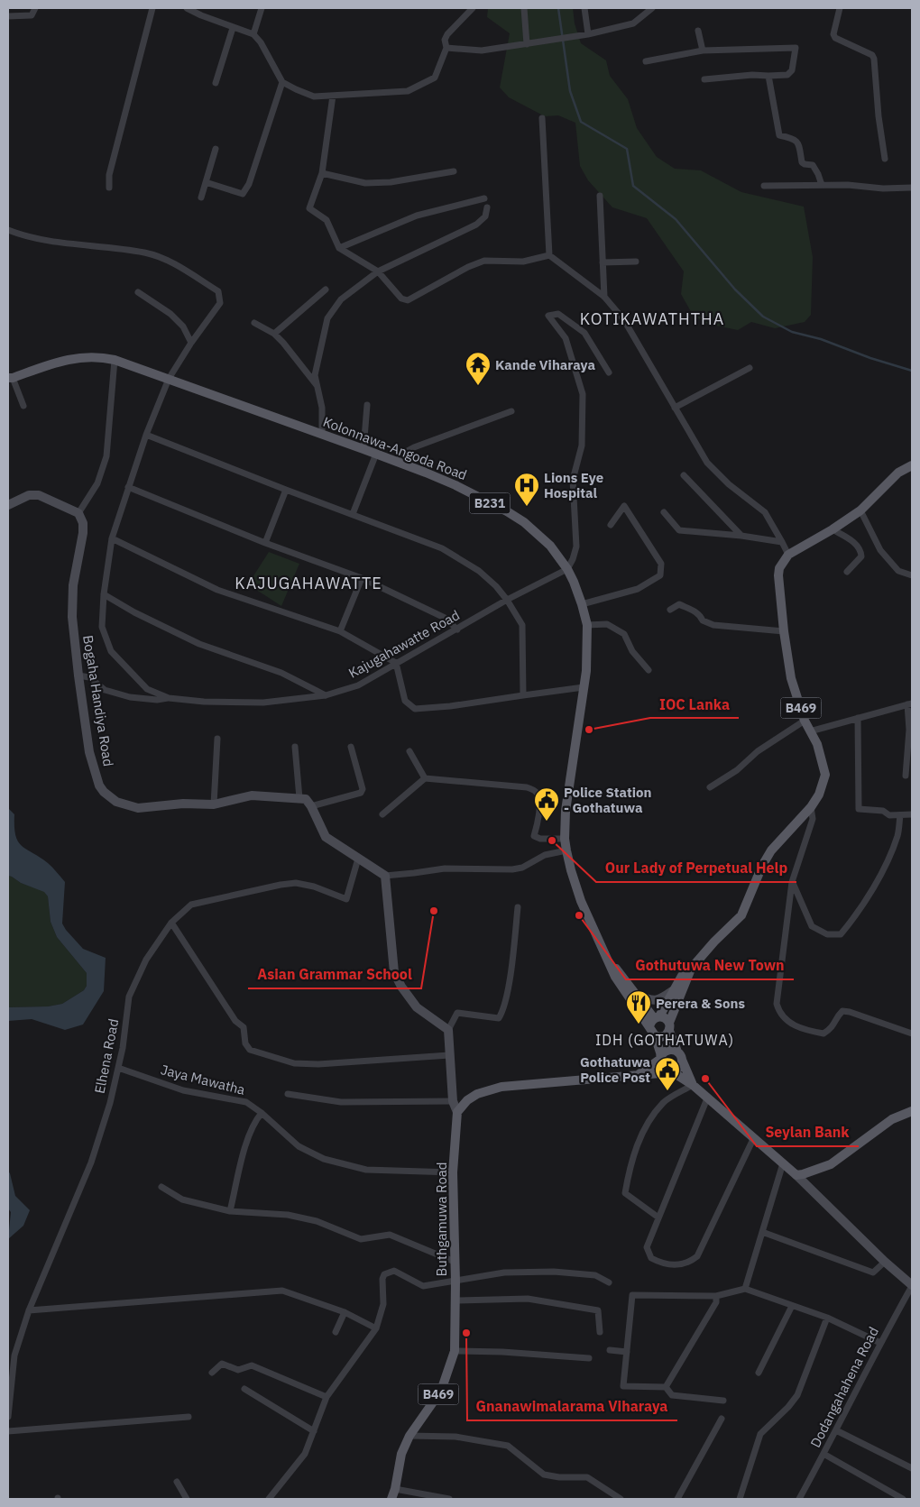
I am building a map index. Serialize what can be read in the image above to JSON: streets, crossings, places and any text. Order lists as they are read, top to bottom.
{
  "streets": {
    "main road": [
      "Kolonnawa-Angoda Road",
      "B231",
      "B469",
      "Buthgamuwa Road"
    ],
    "street": [
      "Kajugahawatte Road",
      "Bogaha Handiya Road",
      "Elhena Road",
      "Jaya Mawatha",
      "Dodangahahena Road"
    ]
  },
  "crossings": [
    ["Kolonnawa-Angoda Road", "Kajugahawatte Road"],
    ["Kolonnawa-Angoda Road", "B469"],
    ["Elhena Road", "Jaya Mawatha"],
    ["Jaya Mawatha", "Buthgamuwa Road"]
  ],
  "districts": ["KOTIKAWATHTHA", "KAJUGAHAWATTE", "IDH (GOTHATUWA)"],
  "places": {
    "temple": ["Kande Viharaya"],
    "hospital": ["Lions Eye Hospital"],
    "other": [
      "IOC Lanka",
      "Our Lady of Perpetual Help",
      "Asian Grammar School",
      "Gothutuwa New Town",
      "Seylan Bank",
      "Gnanawimalarama Viharaya"
    ],
    "public building": ["Police Station - Gothatuwa", "Gothatuwa Police Post"],
    "restaurant": ["Perera & Sons"]
  }
}
